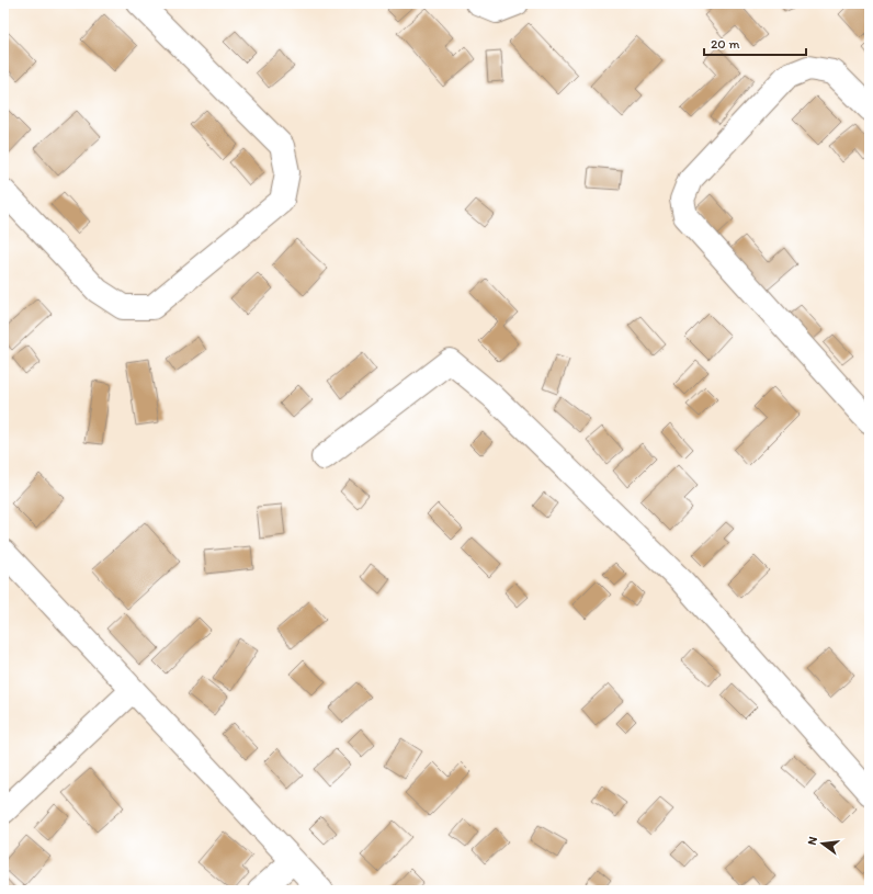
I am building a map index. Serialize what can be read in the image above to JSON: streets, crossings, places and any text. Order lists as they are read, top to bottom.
{
  "scale_bar": "20 m",
  "north": "left"
}
